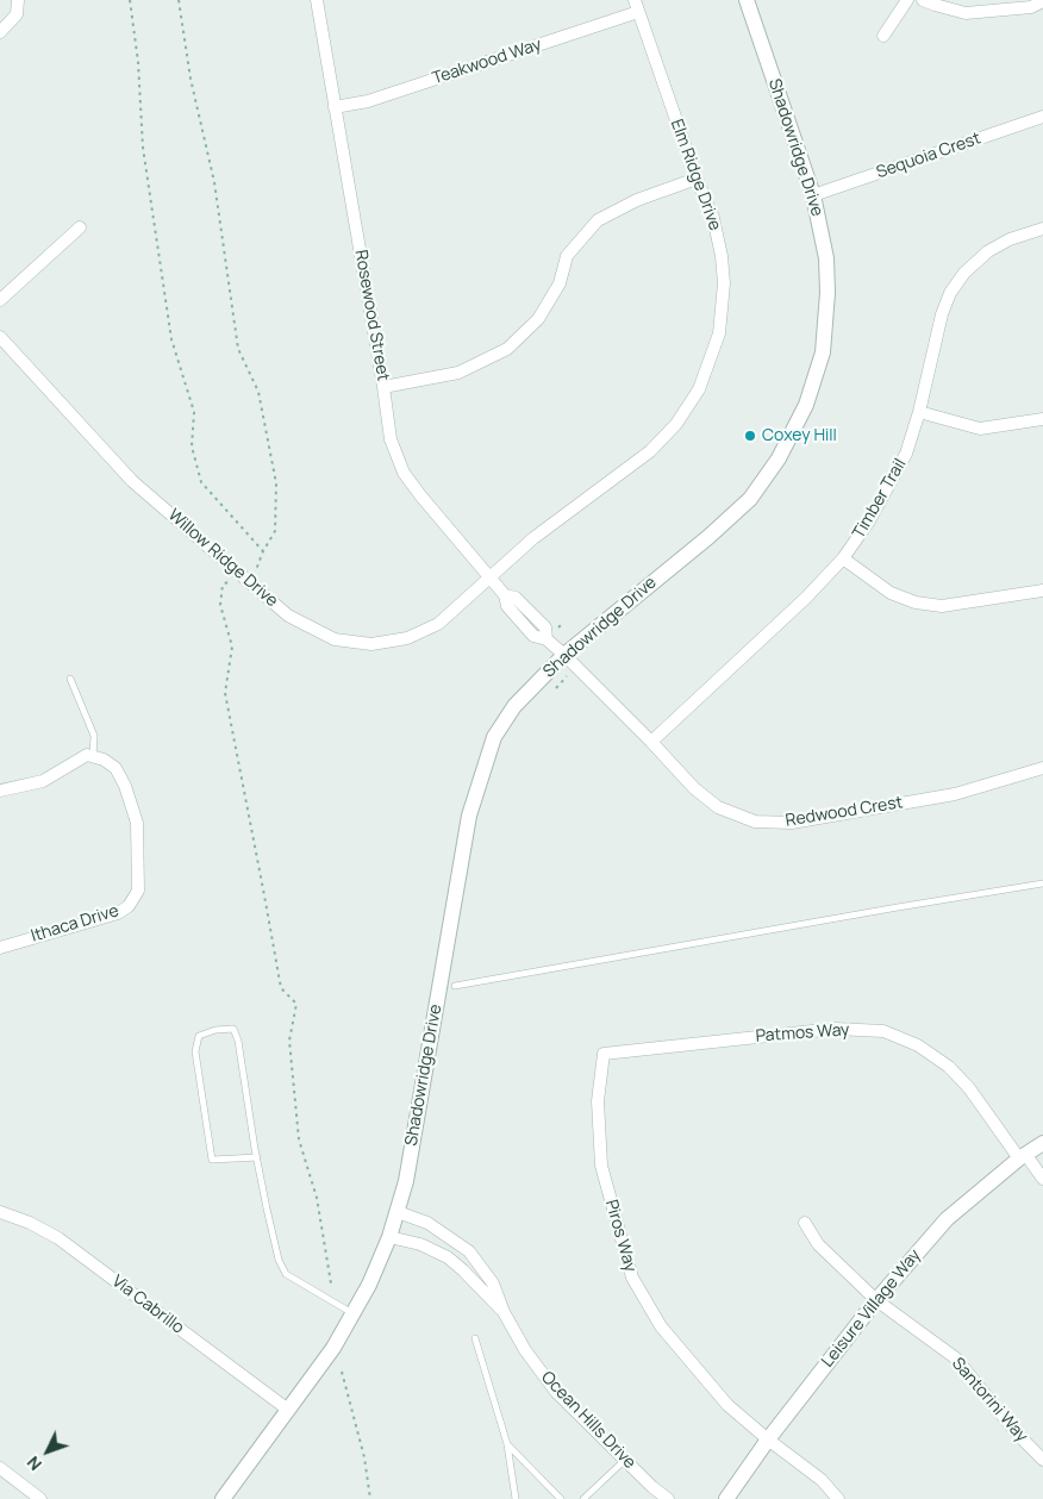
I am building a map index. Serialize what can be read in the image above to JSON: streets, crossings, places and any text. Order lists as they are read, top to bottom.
{
  "streets": {
    "street": [
      "Teakwood Way",
      "Shadowridge Drive",
      "Sequoia Crest",
      "Elm Ridge Drive",
      "Rosewood Street",
      "Timber Trail",
      "Willow Ridge Drive",
      "Redwood Crest",
      "Ithaca Drive",
      "Patmos Way",
      "Piros Way",
      "Via Cabrillo",
      "Leisure Village Way",
      "Santorini Way",
      "Ocean Hills Drive"
    ]
  },
  "crossings": [
    ["Teakwood Way", "Elm Ridge Drive"],
    ["Teakwood Way", "Rosewood Street"],
    ["Shadowridge Drive", "Sequoia Crest"],
    ["Shadowridge Drive", "Rosewood Street"],
    ["Shadowridge Drive", "Redwood Crest"],
    ["Shadowridge Drive", "Via Cabrillo"],
    ["Shadowridge Drive", "Ocean Hills Drive"],
    ["Elm Ridge Drive", "Rosewood Street"],
    ["Elm Ridge Drive", "Willow Ridge Drive"],
    ["Rosewood Street", "Willow Ridge Drive"],
    ["Rosewood Street", "Redwood Crest"],
    ["Timber Trail", "Redwood Crest"],
    ["Patmos Way", "Piros Way"],
    ["Patmos Way", "Leisure Village Way"],
    ["Piros Way", "Leisure Village Way"],
    ["Leisure Village Way", "Santorini Way"]
  ],
  "places": ["Coxey Hill"],
  "north": "bottom left"
}
